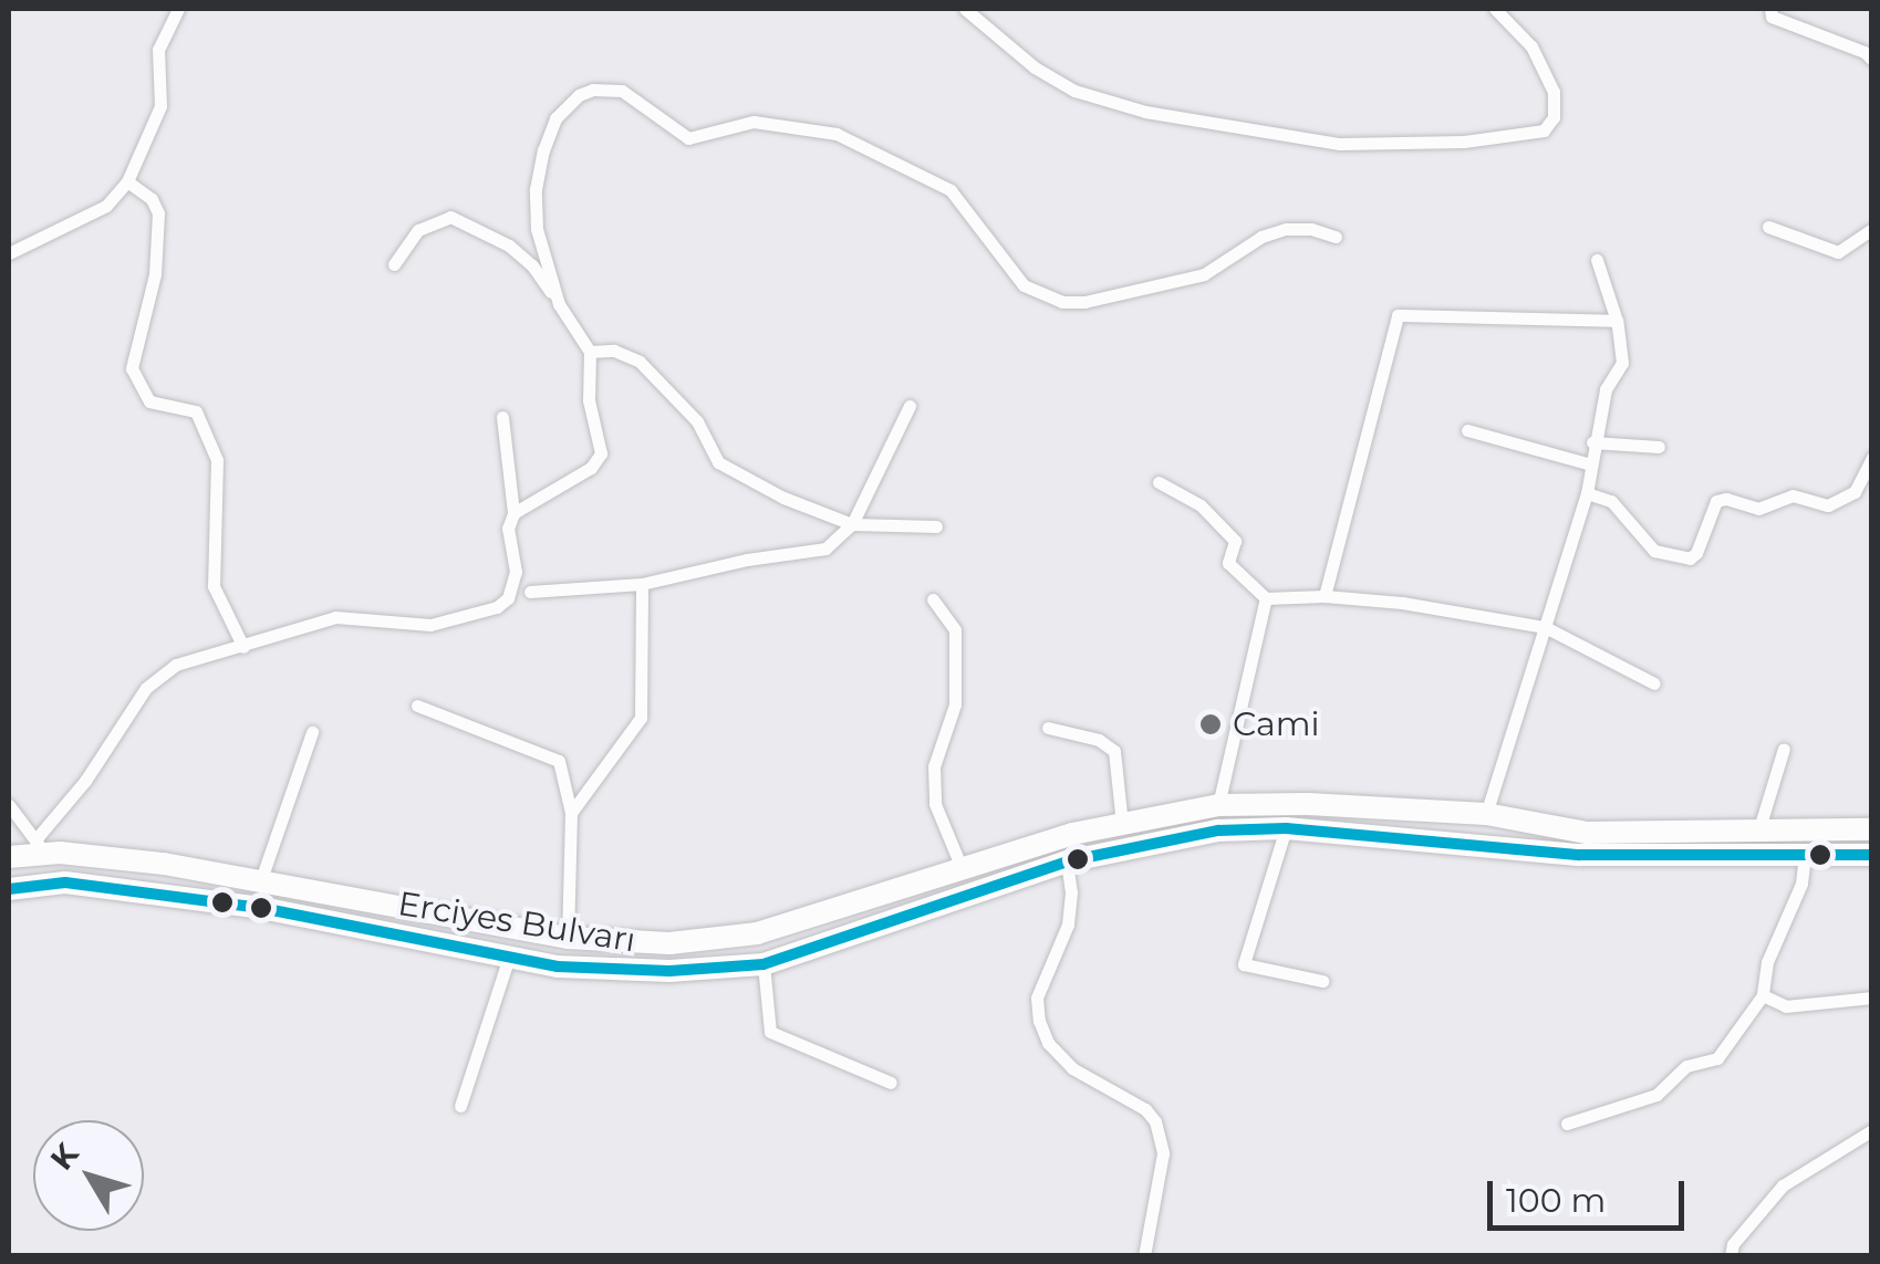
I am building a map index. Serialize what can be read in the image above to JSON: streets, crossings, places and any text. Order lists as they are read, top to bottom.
{
  "streets": {
    "highway": ["Erciyes Bulvarı"]
  },
  "places": ["Cami"],
  "scale_bar": "100 m",
  "north": "top left"
}
